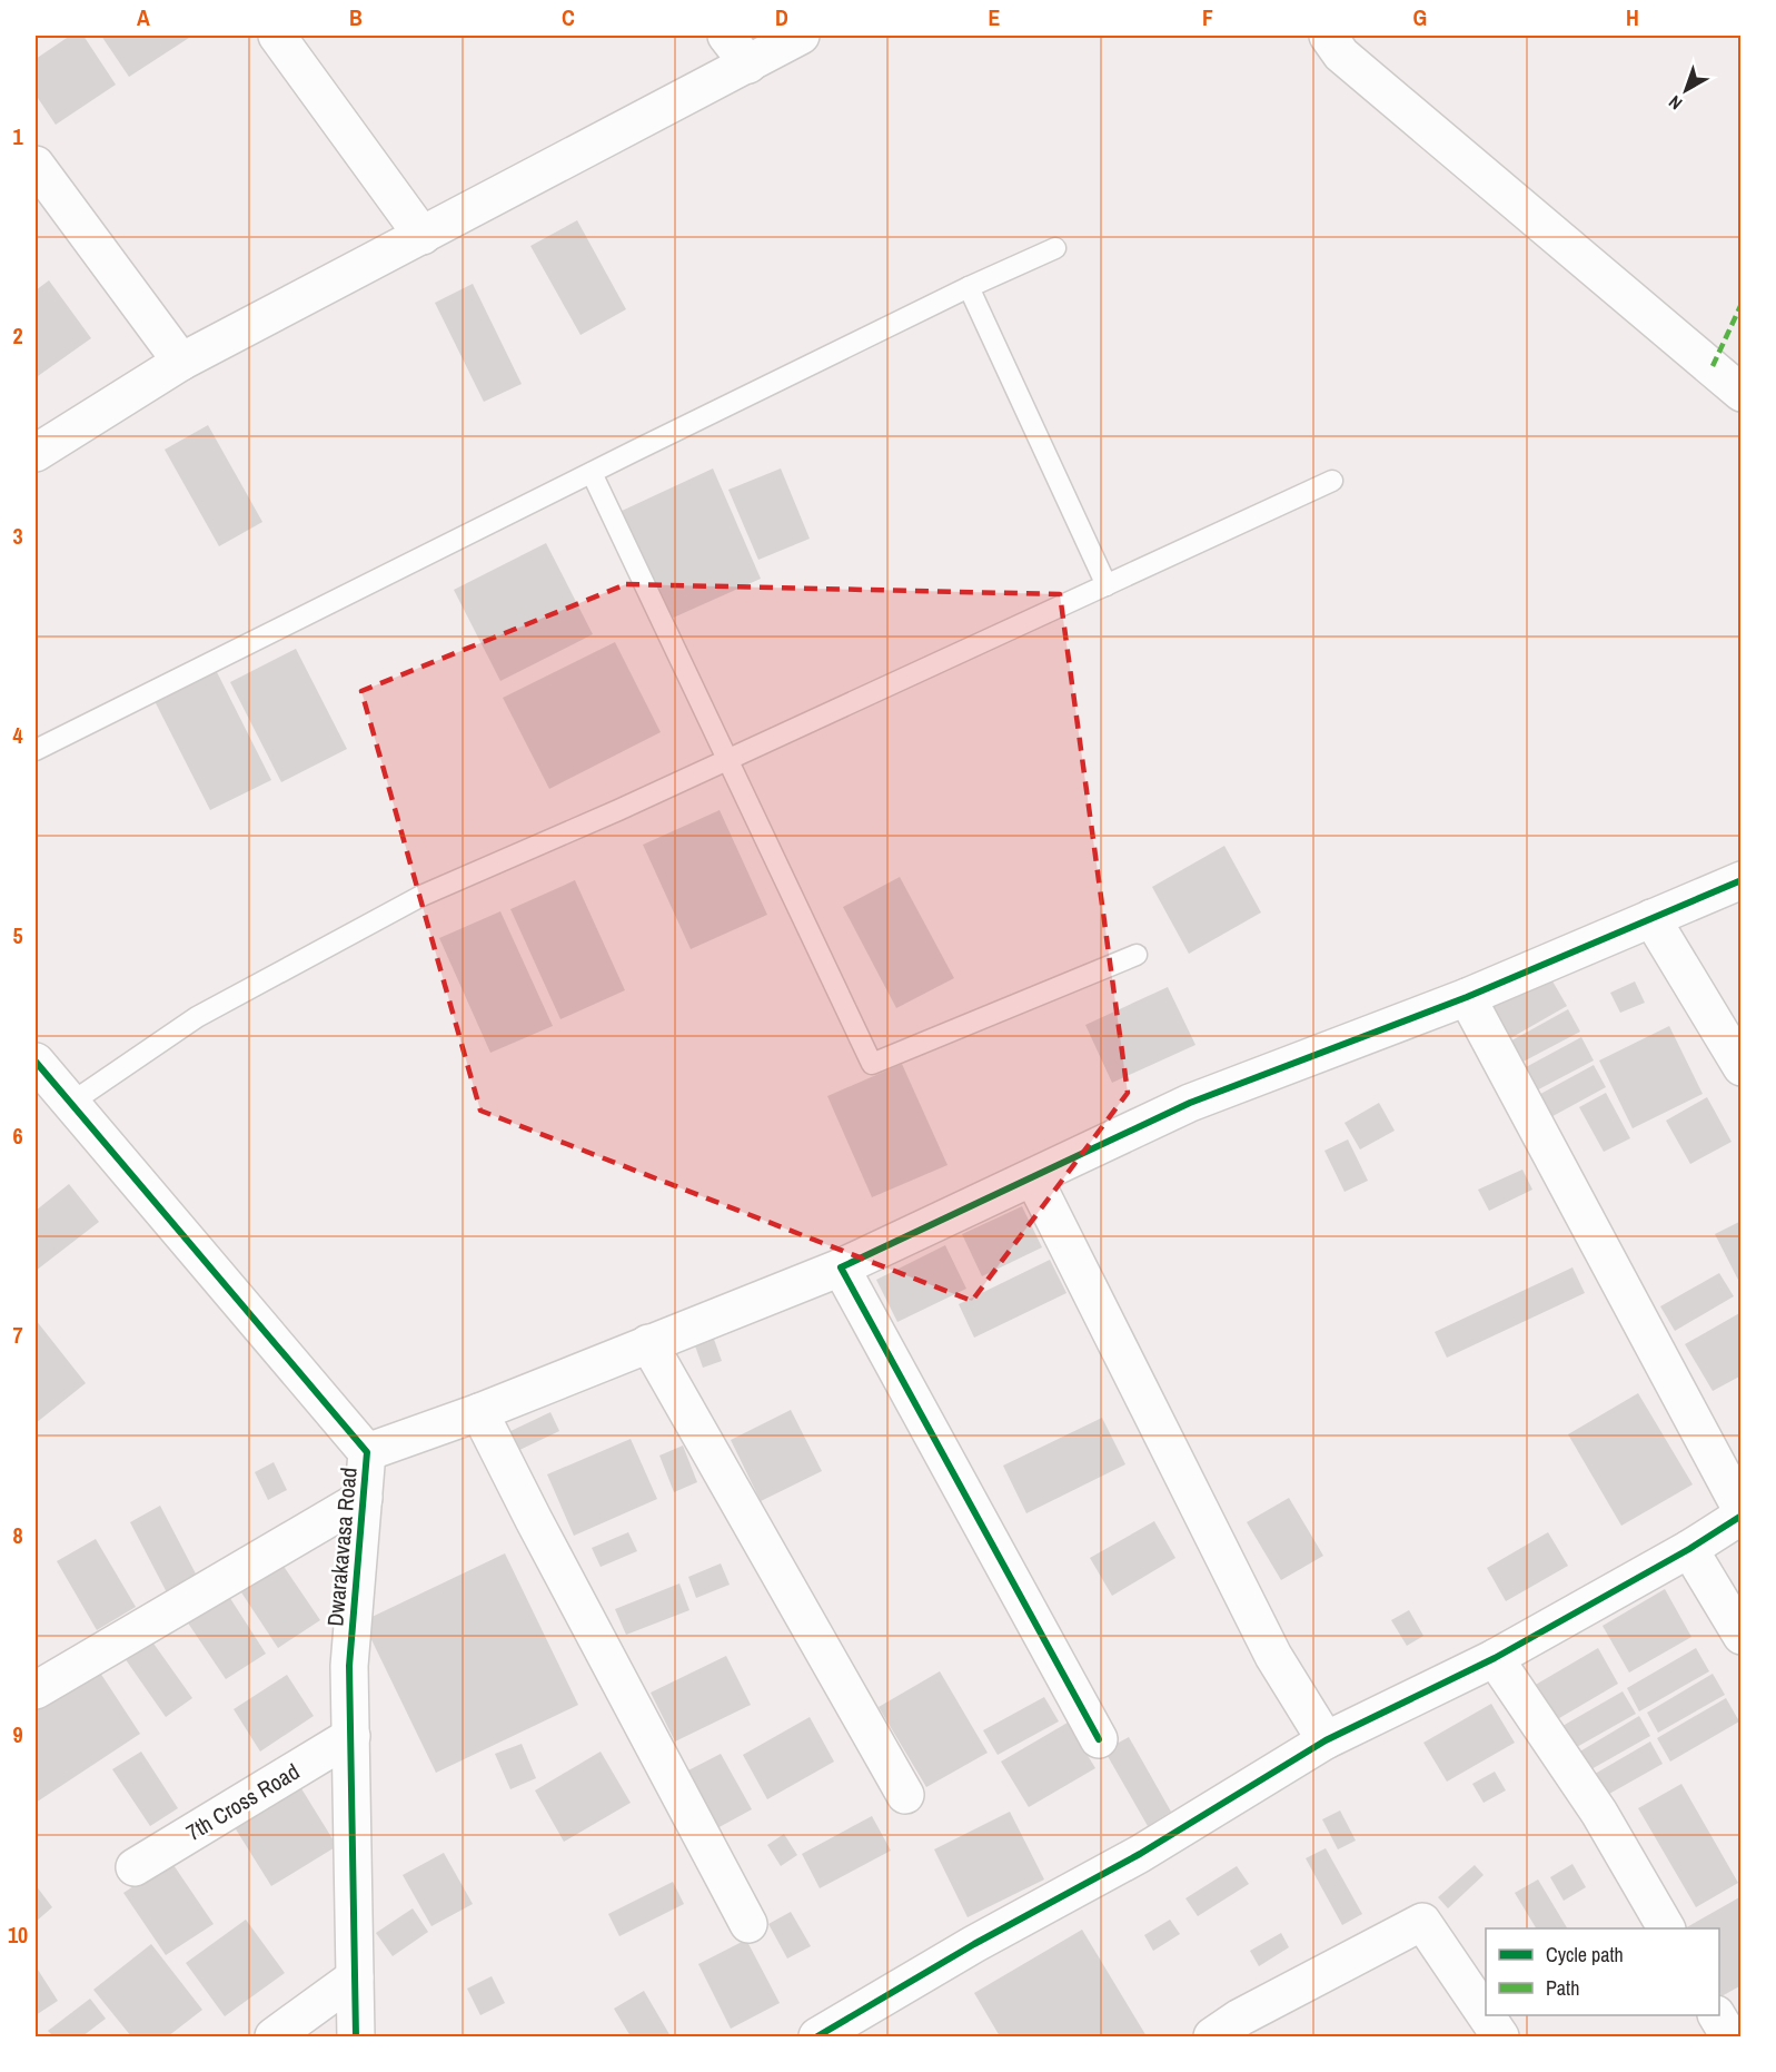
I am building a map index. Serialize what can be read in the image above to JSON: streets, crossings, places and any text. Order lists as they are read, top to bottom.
{
  "streets": {
    "street": ["Dwarakavasa Road", "7th Cross Road"]
  },
  "crossings": [
    ["Dwarakavasa Road", "7th Cross Road"]
  ],
  "legend": ["Cycle path", "Path"],
  "north": "bottom left",
  "grid": {
    "columns": [
      "A",
      "B",
      "C",
      "D",
      "E",
      "F",
      "G",
      "H"
    ],
    "rows": [
      "1",
      "2",
      "3",
      "4",
      "5",
      "6",
      "7",
      "8",
      "9",
      "10"
    ]
  }
}
